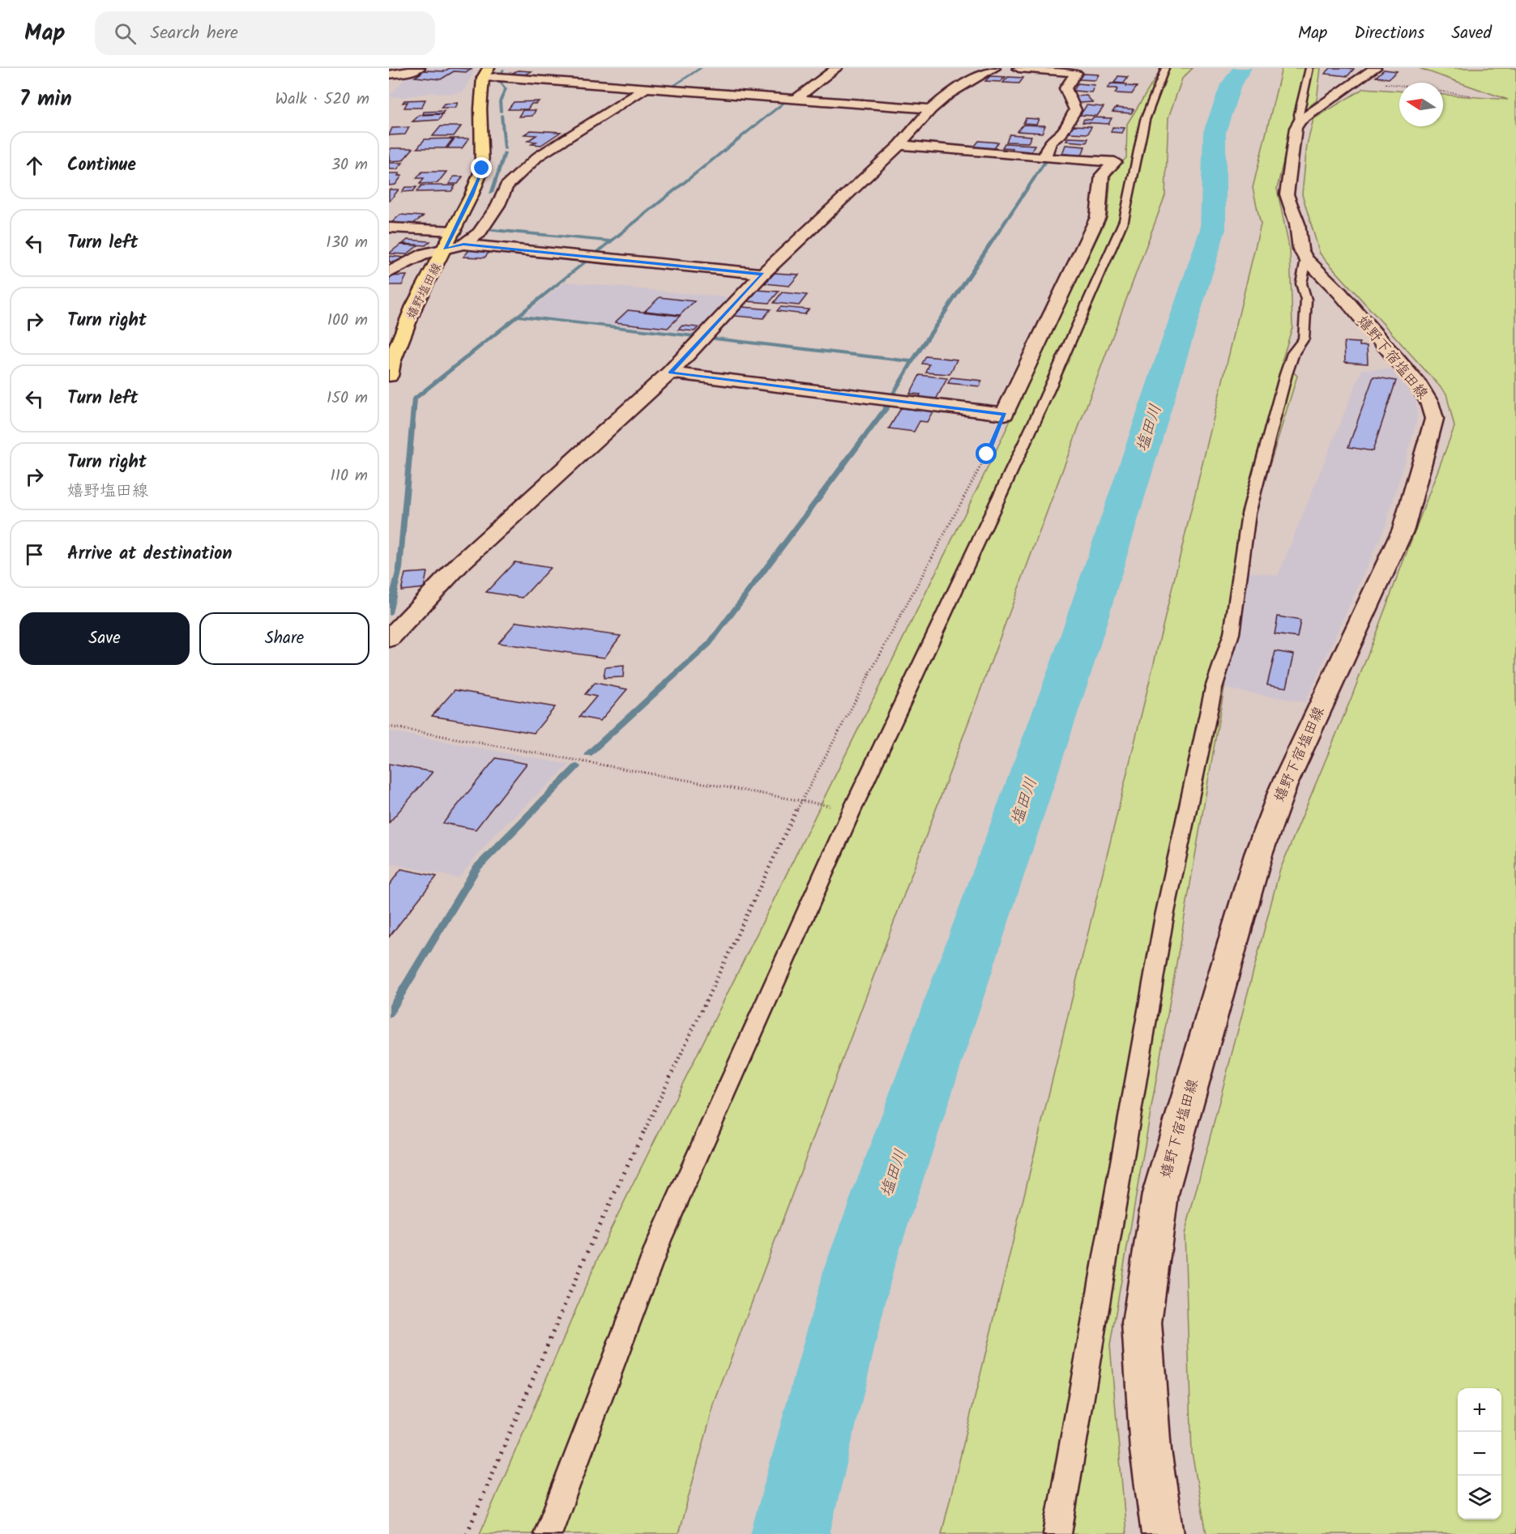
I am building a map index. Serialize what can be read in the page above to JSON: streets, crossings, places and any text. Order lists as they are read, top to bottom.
{
  "streets": {
    "main road": ["嬉野塩田線"],
    "street": ["嬉野下宿塩田線"]
  },
  "water": ["塩田川"],
  "north": "left",
  "page": {
    "header": "Map",
    "search": "Search here",
    "nav": ["Map", "Directions", "Saved"],
    "heading": ["7 min", "Walk · 520 m"],
    "list": [
      ["Continue", "30 m"],
      ["Turn left", "130 m"],
      ["Turn right", "100 m"],
      ["Turn left", "150 m"],
      ["Turn right", "嬉野塩田線", "110 m"],
      "Arrive at destination"
    ],
    "buttons": ["Save", "Share"],
    "map_buttons": ["+", "−"]
  }
}
